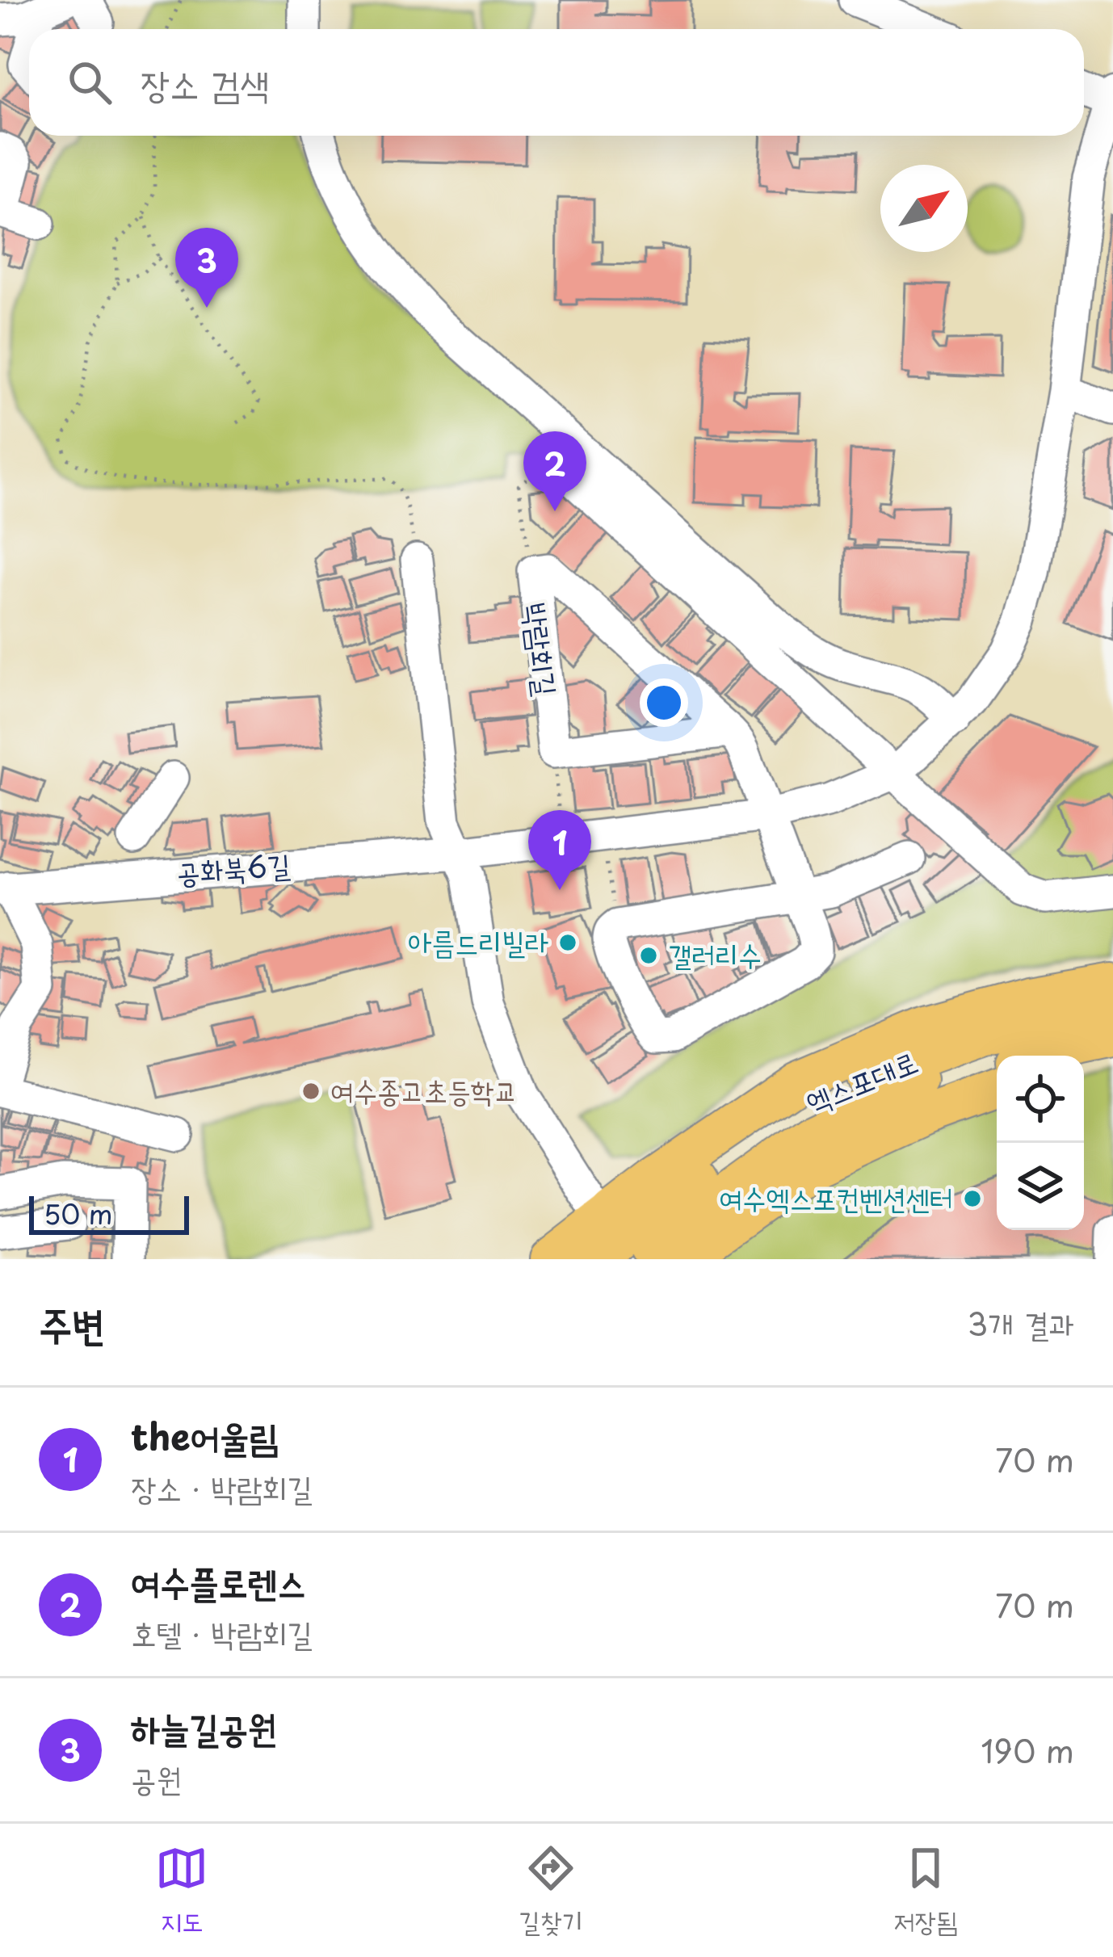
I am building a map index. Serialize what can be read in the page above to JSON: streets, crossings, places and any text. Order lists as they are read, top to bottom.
{
  "streets": {
    "main road": ["엑스포대로"],
    "street": ["박람회길", "공화북6길"]
  },
  "places": [
    "아름드리빌라",
    "갤러리수",
    "여수종고초등학교",
    "여수엑스포컨벤션센터"
  ],
  "scale_bar": "50 m",
  "north": "top right",
  "page": {
    "search": "장소 검색",
    "pins": ["3", "2", "1"],
    "scale": "50 m",
    "heading": ["주변", "3개 결과"],
    "list": [
      {
        "mark": "1",
        "name": "the어울림",
        "note": "장소 · 박람회길",
        "value": "70 m"
      },
      {
        "mark": "2",
        "name": "여수플로렌스",
        "note": "호텔 · 박람회길",
        "value": "70 m"
      },
      {
        "mark": "3",
        "name": "하늘길공원",
        "note": "공원",
        "value": "190 m"
      }
    ],
    "nav": ["지도", "길찾기", "저장됨"]
  }
}
